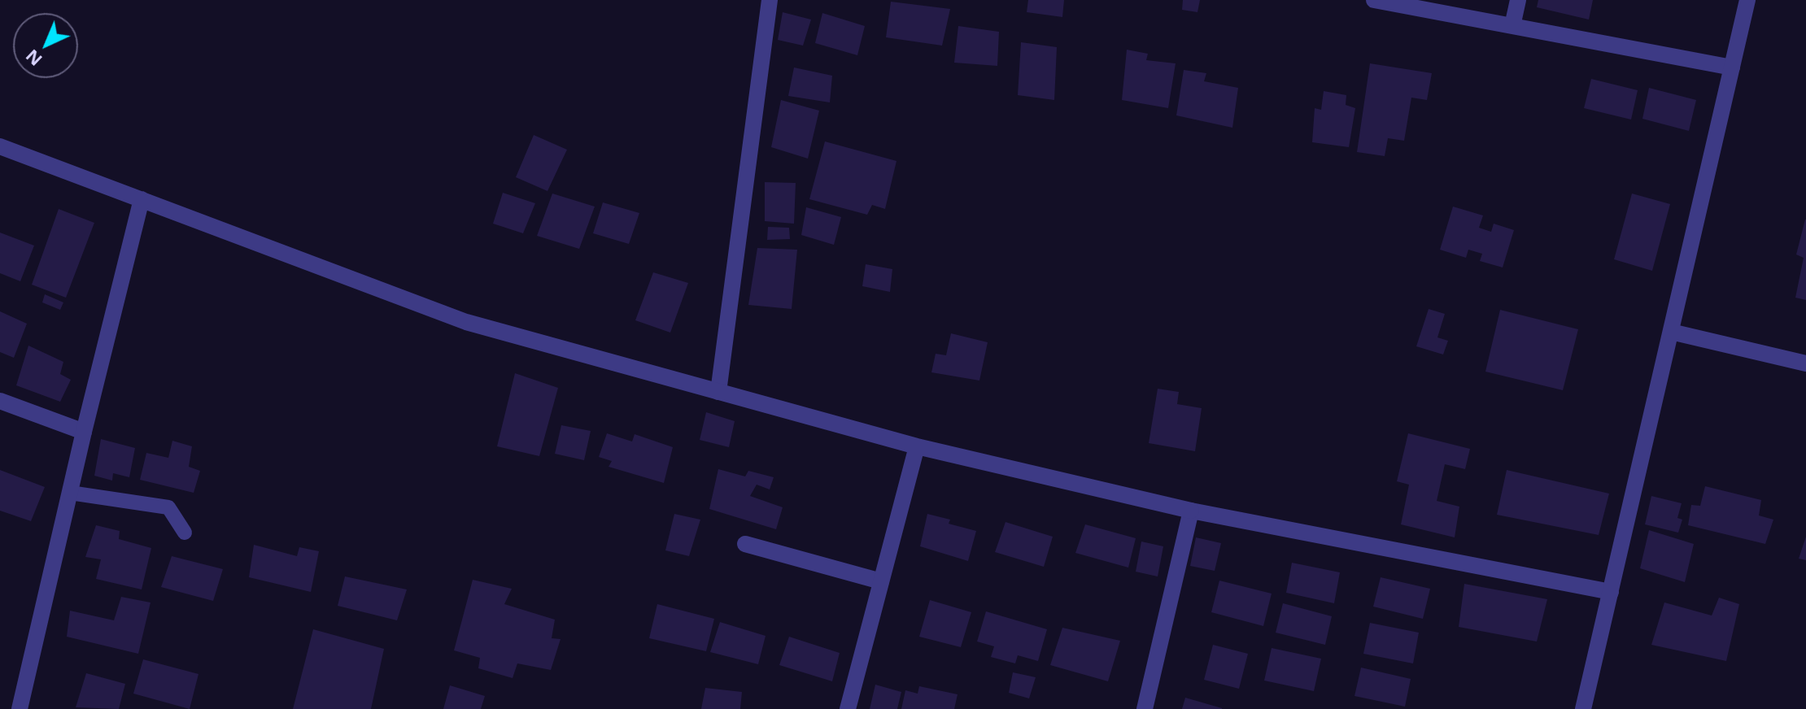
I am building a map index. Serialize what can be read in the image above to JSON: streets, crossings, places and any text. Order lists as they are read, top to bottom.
{
  "north": "bottom left"
}
